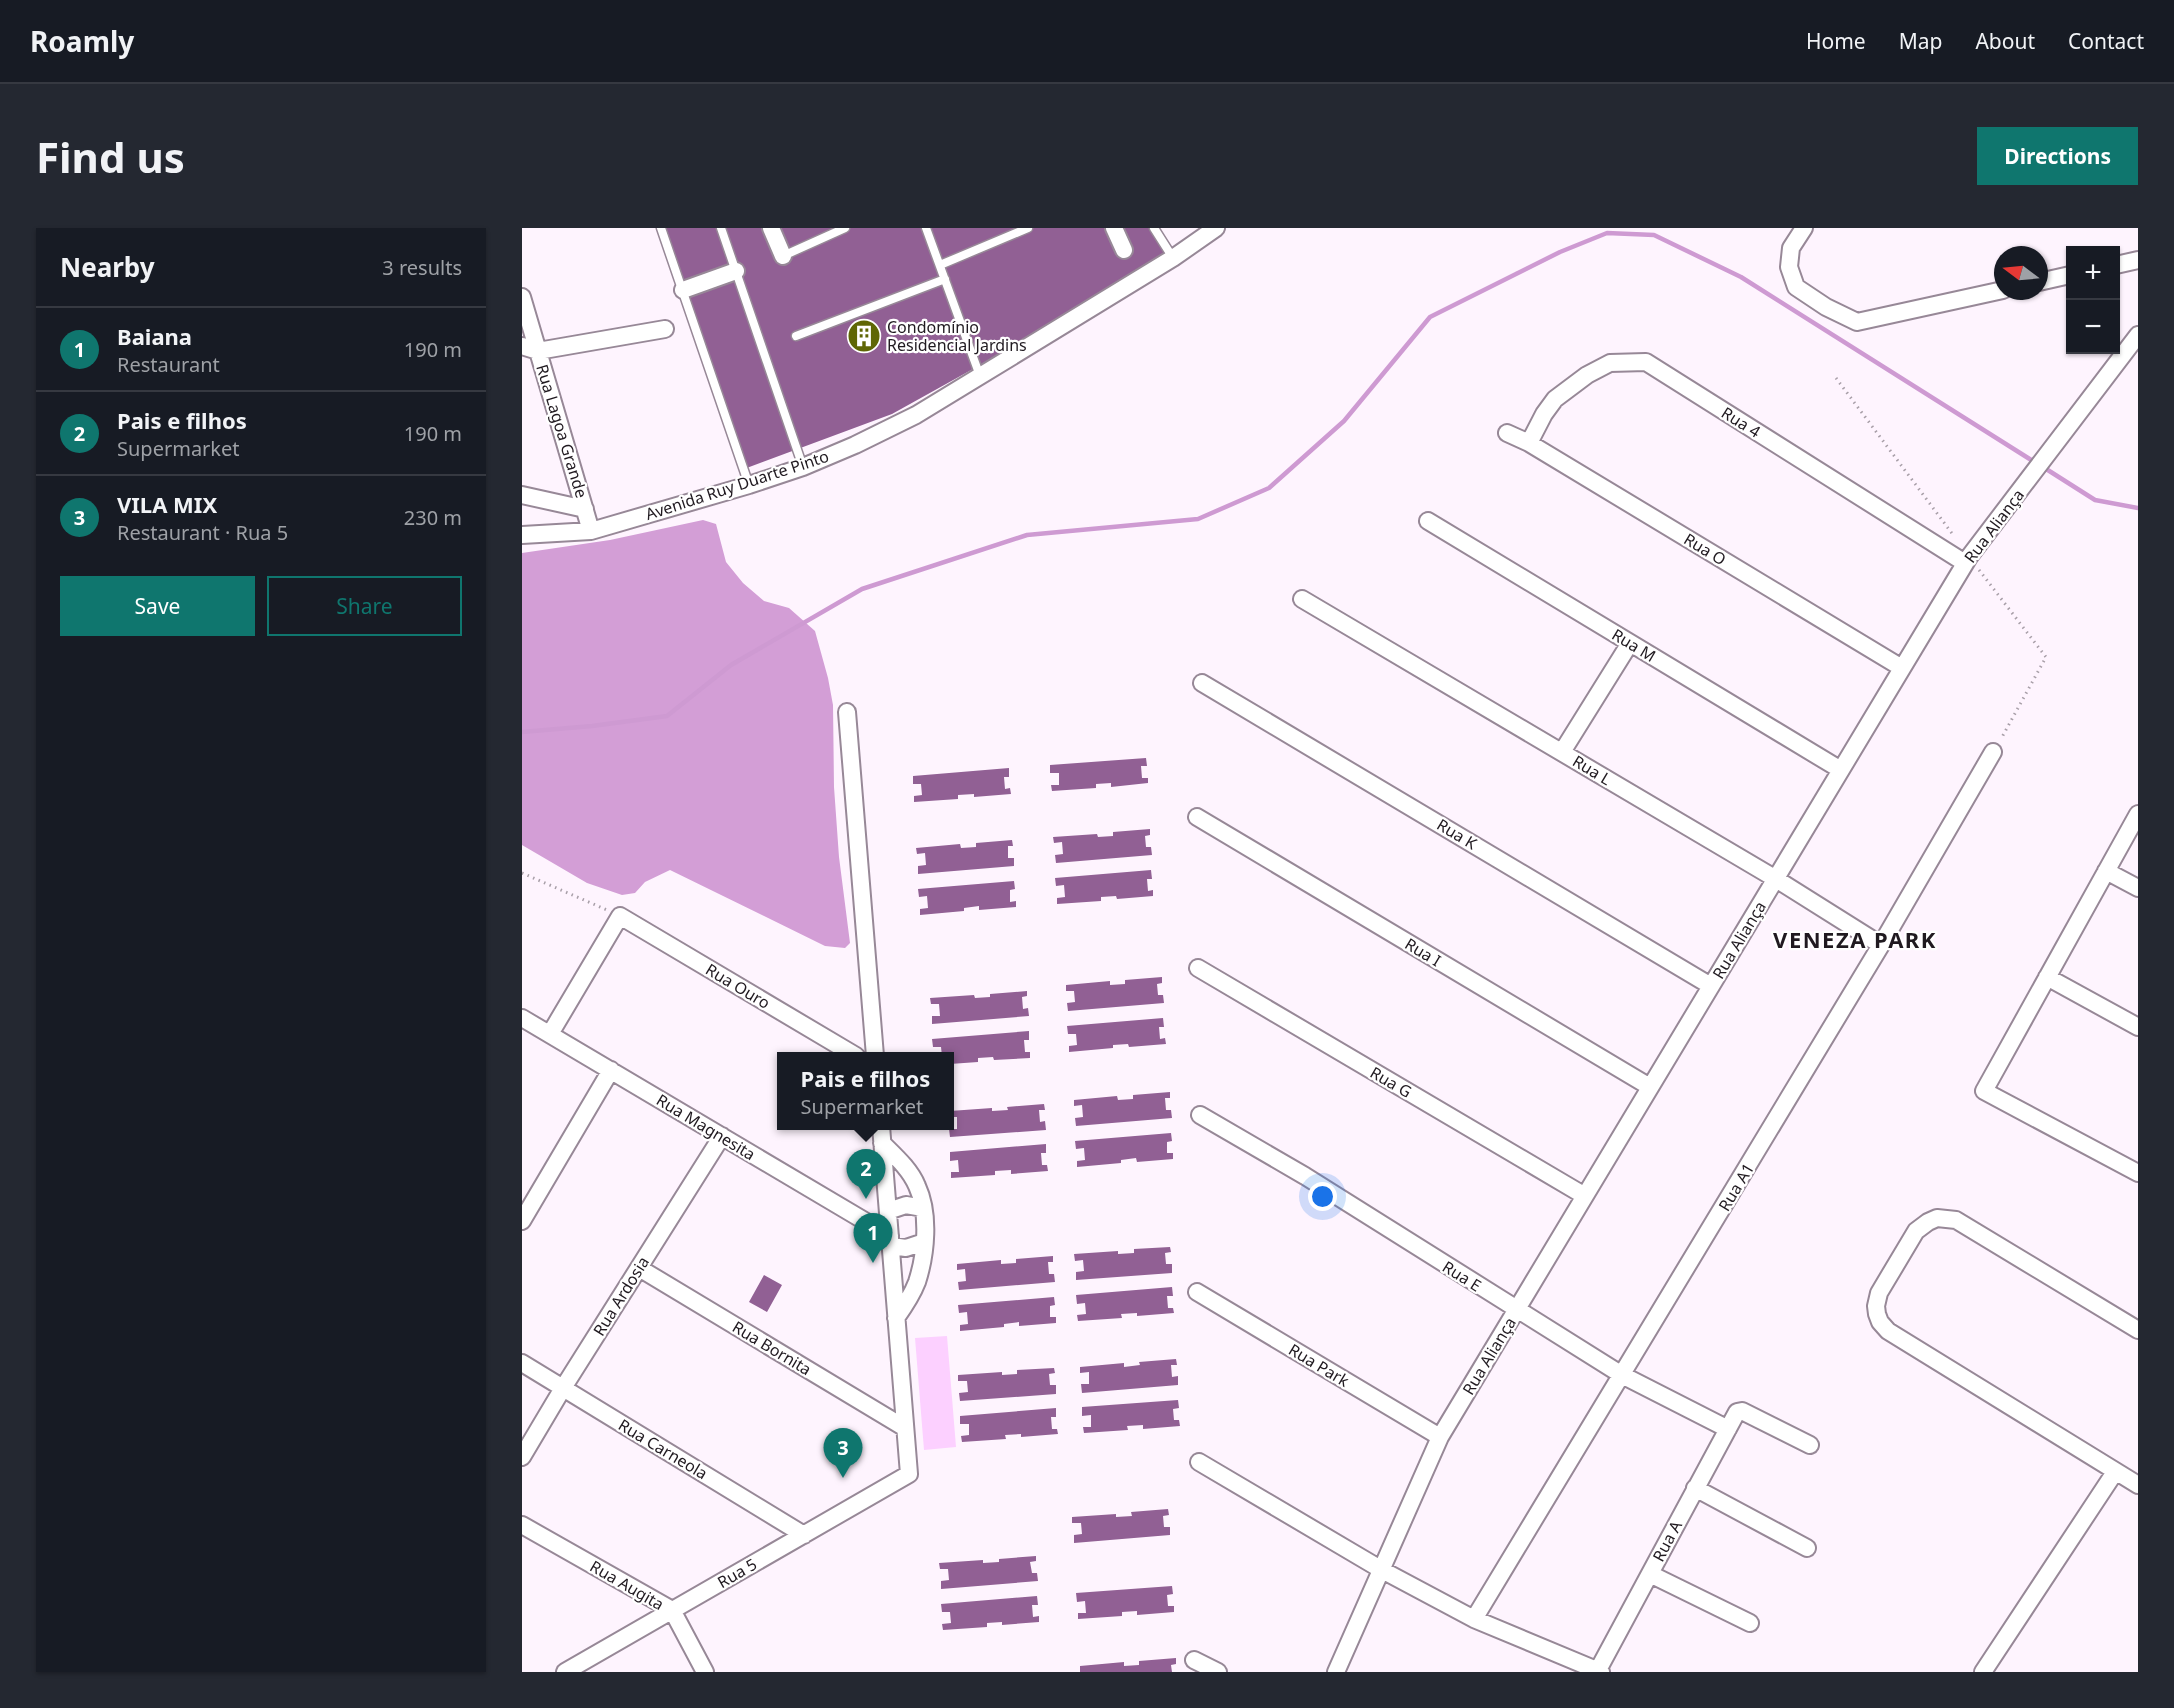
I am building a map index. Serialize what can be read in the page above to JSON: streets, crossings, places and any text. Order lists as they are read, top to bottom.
{
  "streets": {
    "street": [
      "Rua 4",
      "Rua Lagoa Grande",
      "Avenida Ruy Duarte Pinto",
      "Rua Aliança",
      "Rua O",
      "Rua M",
      "Rua L",
      "Rua K",
      "Rua I",
      "Rua Ouro",
      "Rua G",
      "Rua Magnesita",
      "Rua A1",
      "Rua E",
      "Rua Ardosia",
      "Rua Bornita",
      "Rua Park",
      "Rua Carneola",
      "Rua A",
      "Rua 5",
      "Rua Augita"
    ]
  },
  "crossings": [
    ["Rua 4", "Rua Aliança"],
    ["Rua 4", "Rua O"],
    ["Rua Lagoa Grande", "Avenida Ruy Duarte Pinto"],
    ["Rua Aliança", "Rua O"],
    ["Rua Aliança", "Rua M"],
    ["Rua Aliança", "Rua L"],
    ["Rua Aliança", "Rua K"],
    ["Rua Aliança", "Rua I"],
    ["Rua Aliança", "Rua G"],
    ["Rua Aliança", "Rua E"],
    ["Rua Aliança", "Rua Park"],
    ["Rua L", "Rua A1"],
    ["Rua Magnesita", "Rua Ardosia"],
    ["Rua A1", "Rua E"],
    ["Rua E", "Rua A"],
    ["Rua Ardosia", "Rua Bornita"],
    ["Rua Ardosia", "Rua Carneola"],
    ["Rua Bornita", "Rua 5"],
    ["Rua Carneola", "Rua 5"],
    ["Rua 5", "Rua Augita"]
  ],
  "districts": ["VENEZA PARK"],
  "places": {
    "building": ["Condomínio Residencial Jardins"]
  },
  "north": "left",
  "page": {
    "header": "Roamly",
    "nav": [
      "Home",
      "Map",
      "About",
      "Contact"
    ],
    "buttons": [
      "Directions",
      ["Save", "Share"]
    ],
    "title": "Find us",
    "heading": ["Nearby", "3 results"],
    "map_buttons": ["+", "−"],
    "list": [
      {
        "mark": "1",
        "name": "Baiana",
        "note": "Restaurant",
        "value": "190 m"
      },
      {
        "mark": "2",
        "name": "Pais e filhos",
        "note": "Supermarket",
        "value": "190 m"
      },
      {
        "mark": "3",
        "name": "VILA MIX",
        "note": "Restaurant · Rua 5",
        "value": "230 m"
      }
    ],
    "popup": ["Pais e filhos", "Supermarket"],
    "pins": ["2", "1", "3"]
  }
}
